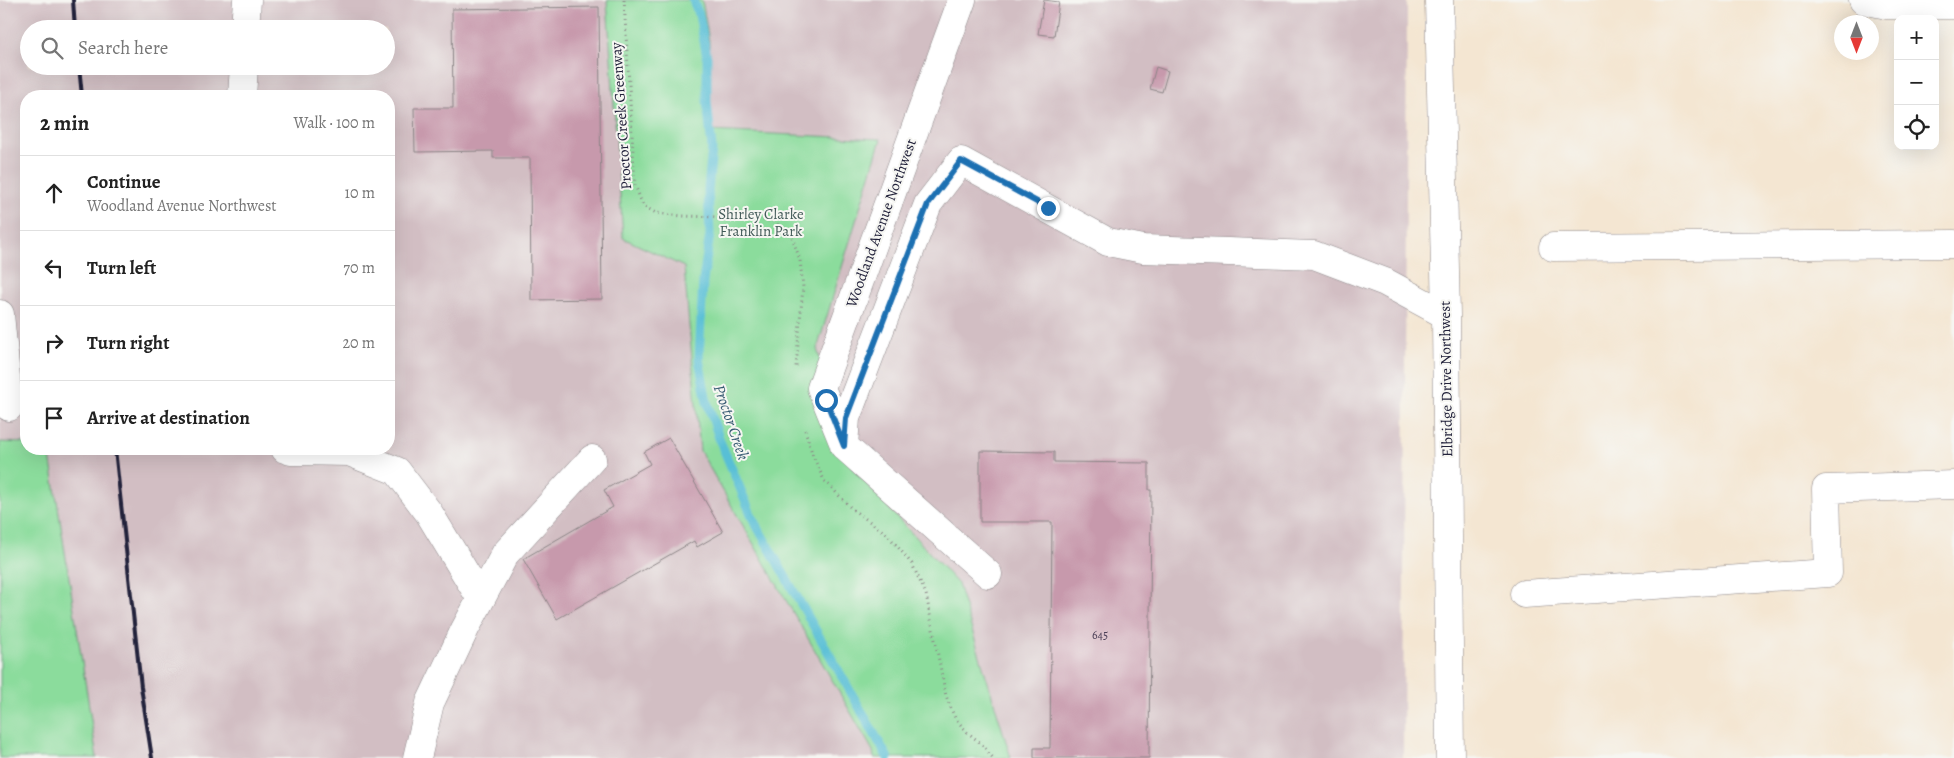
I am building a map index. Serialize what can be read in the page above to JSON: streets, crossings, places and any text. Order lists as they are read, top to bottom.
{
  "streets": {
    "street": ["Woodland Avenue Northwest", "Elbridge Drive Northwest"],
    "path": ["Proctor Creek Greenway"]
  },
  "water": ["Proctor Creek"],
  "parks": ["Shirley Clarke Franklin Park"],
  "house_numbers": ["645"],
  "north": "bottom",
  "page": {
    "map_buttons": ["+", "−"],
    "search": "Search here",
    "heading": ["2 min", "Walk · 100 m"],
    "list": [
      ["Continue", "Woodland Avenue Northwest", "10 m"],
      ["Turn left", "70 m"],
      ["Turn right", "20 m"],
      "Arrive at destination"
    ]
  }
}
